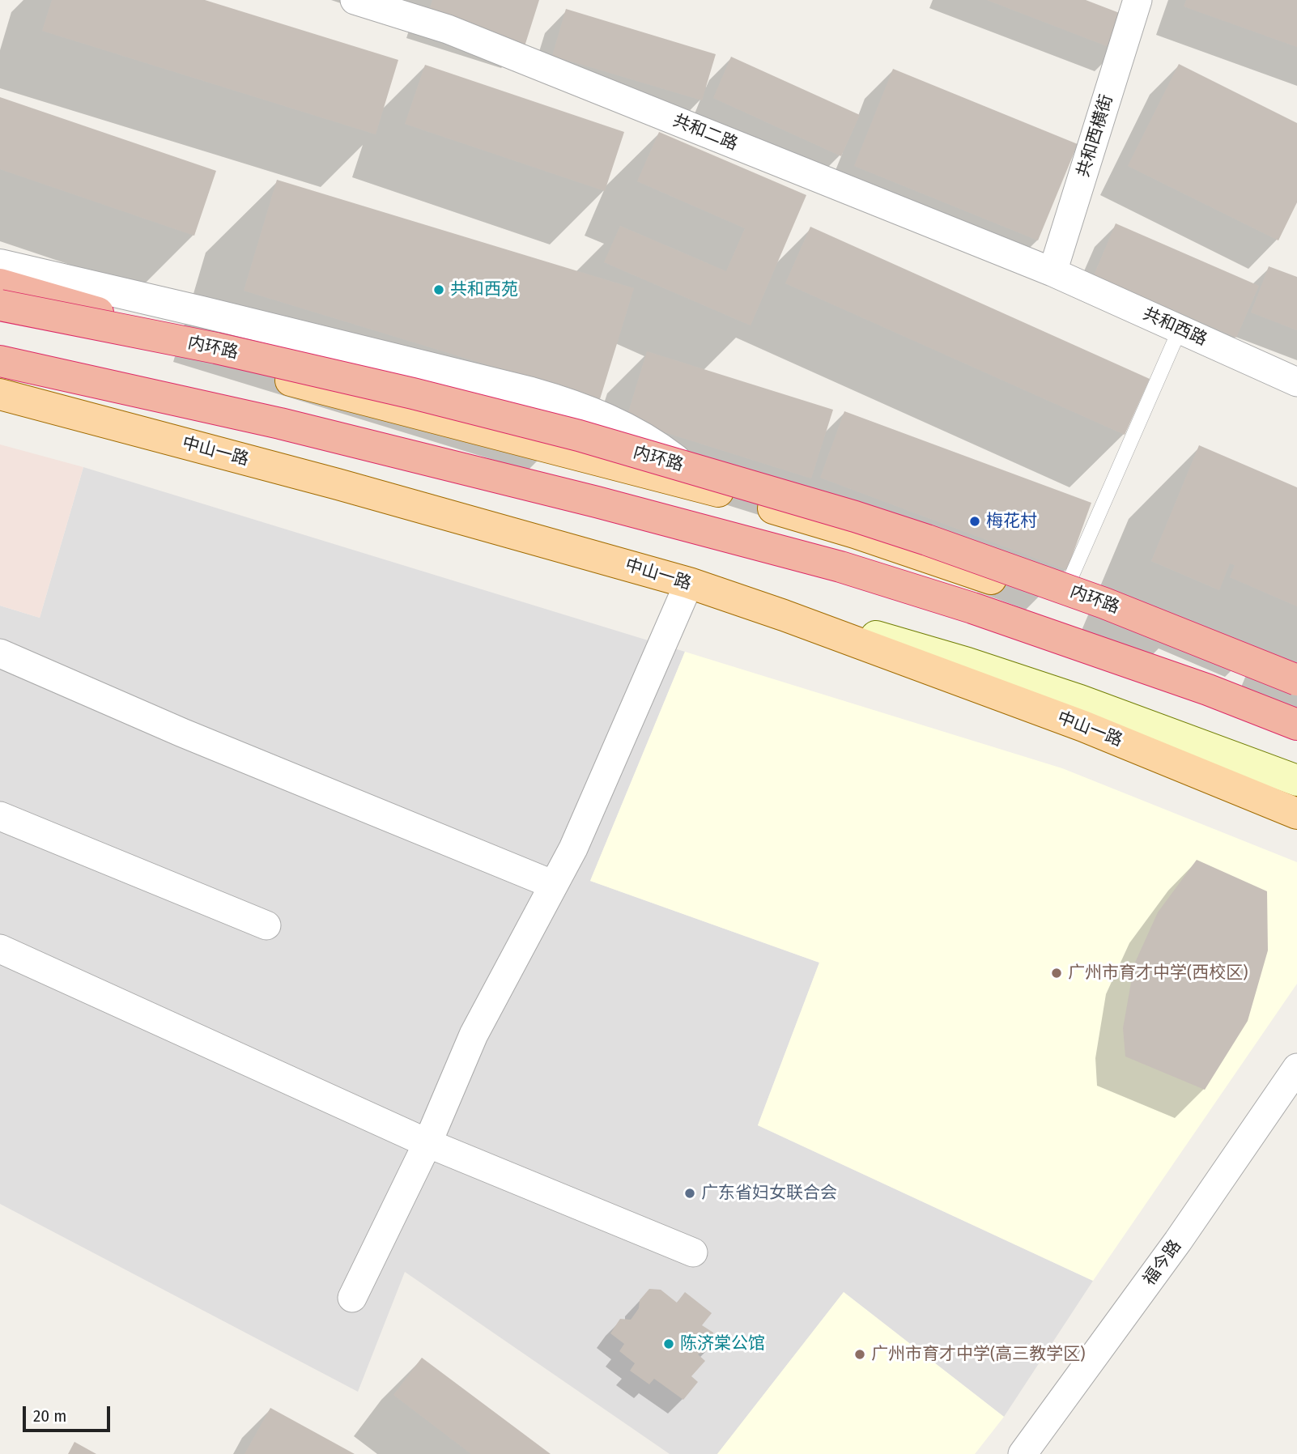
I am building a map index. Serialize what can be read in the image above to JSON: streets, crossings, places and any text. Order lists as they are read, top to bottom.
{
  "streets": {
    "highway": ["内环路"],
    "main road": ["中山一路"],
    "street": [
      "共和二路",
      "共和西横街",
      "共和西路",
      "福今路"
    ]
  },
  "crossings": [
    ["共和二路", "共和西横街"],
    ["共和二路", "共和西路"],
    ["共和西横街", "共和西路"]
  ],
  "places": [
    "共和西苑",
    "梅花村",
    "广州市育才中学(西校区)",
    "广东省妇女联合会",
    "陈济棠公馆",
    "广州市育才中学(高三教学区)"
  ],
  "scale_bar": "20 m"
}
